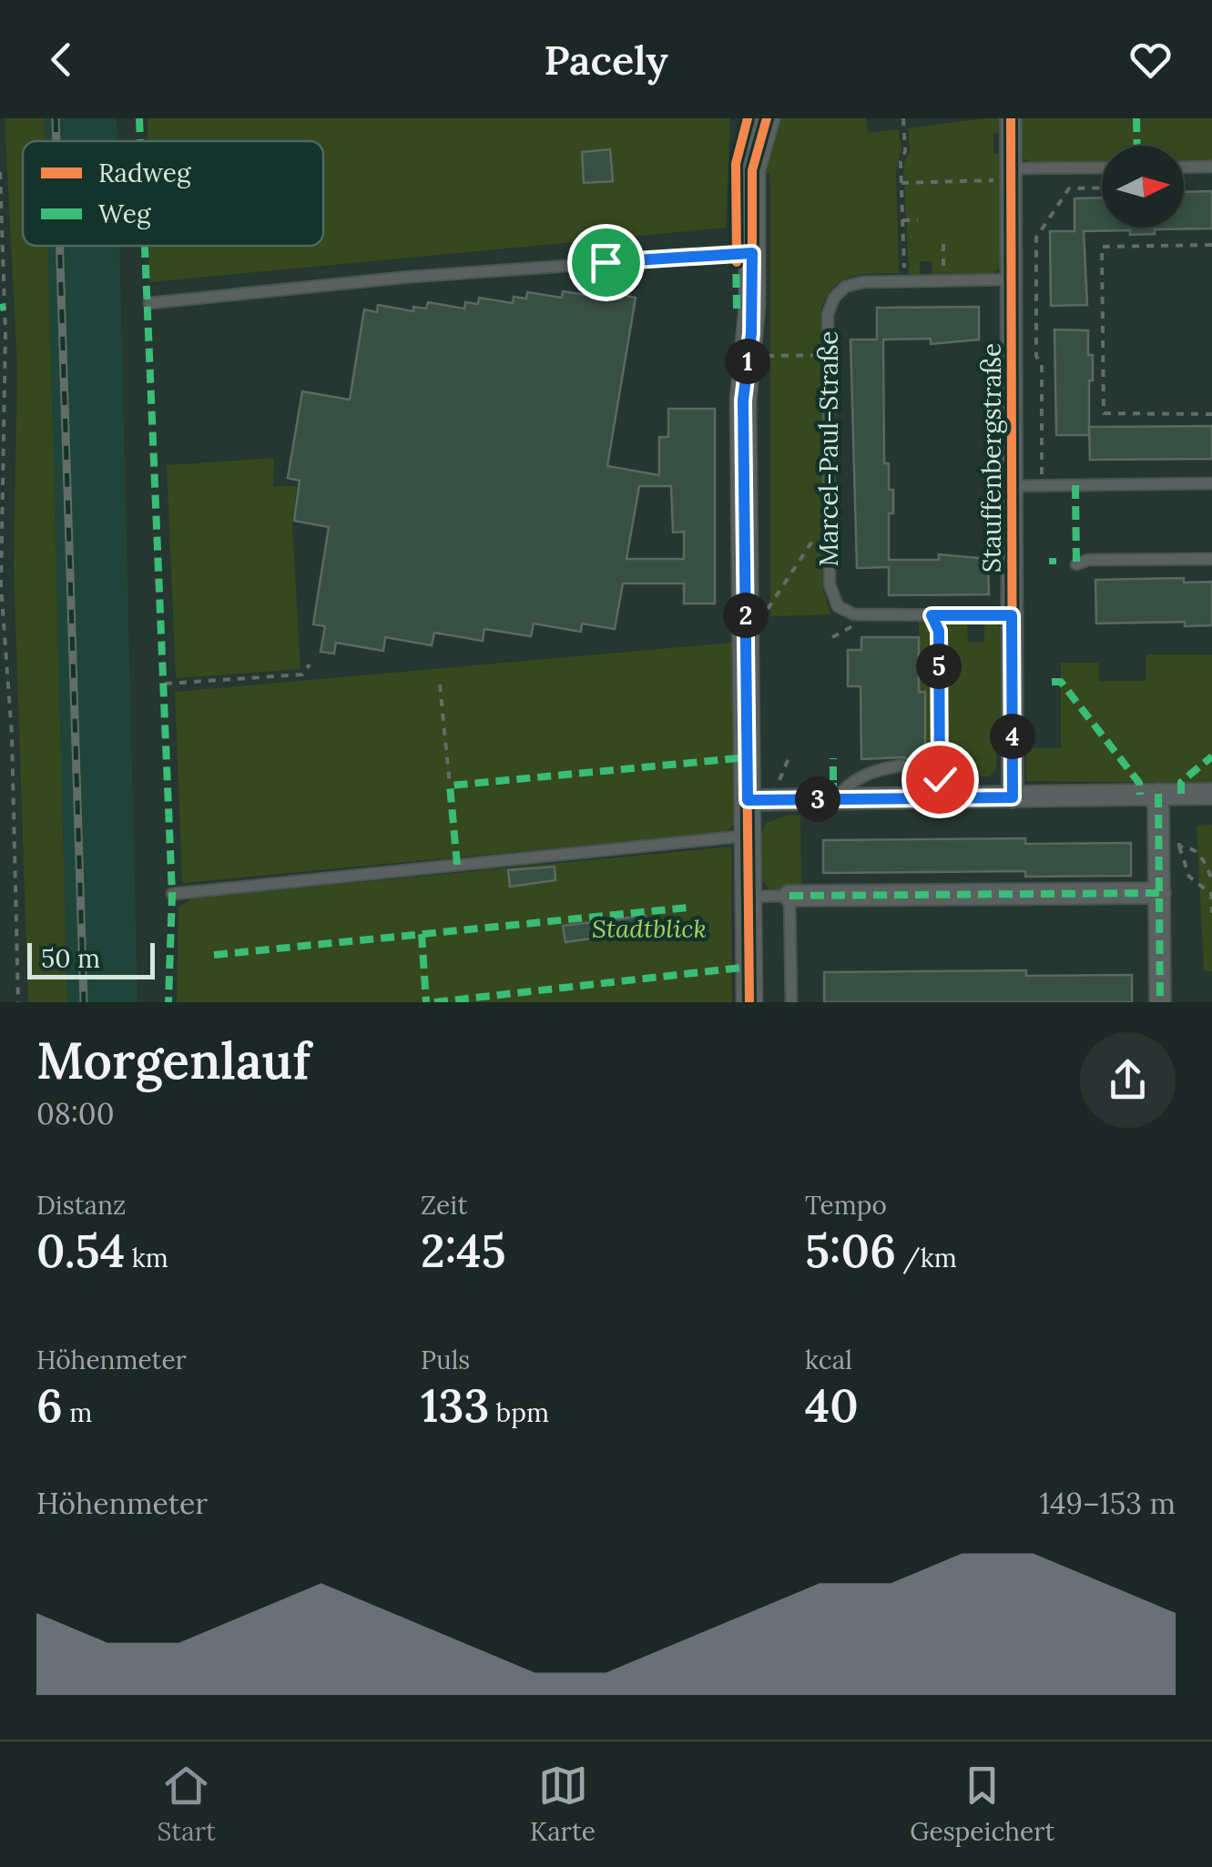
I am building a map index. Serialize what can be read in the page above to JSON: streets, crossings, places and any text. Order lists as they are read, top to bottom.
{
  "streets": {
    "street": ["Stauffenbergstraße"],
    "lane": ["Marcel-Paul-Straße"]
  },
  "crossings": [
    ["Marcel-Paul-Straße", "Stauffenbergstraße"]
  ],
  "parks": ["Stadtblick"],
  "legend": ["Radweg", "Weg"],
  "scale_bar": "50 m",
  "north": "right",
  "page": {
    "header": "Pacely",
    "pins": [
      "1",
      "2",
      "5",
      "4",
      "3"
    ],
    "scale": "50 m",
    "heading": ["Morgenlauf", "08:00"],
    "stats": [
      ["Distanz", "0.54 km"],
      ["Zeit", "2:45"],
      ["Tempo", "5:06 /km"],
      ["Höhenmeter", "6 m"],
      ["Puls", "133 bpm"],
      ["kcal", "40"]
    ],
    "chart": ["Höhenmeter", "149–153 m"],
    "tabs": ["Start", "Karte", "Gespeichert"]
  }
}
